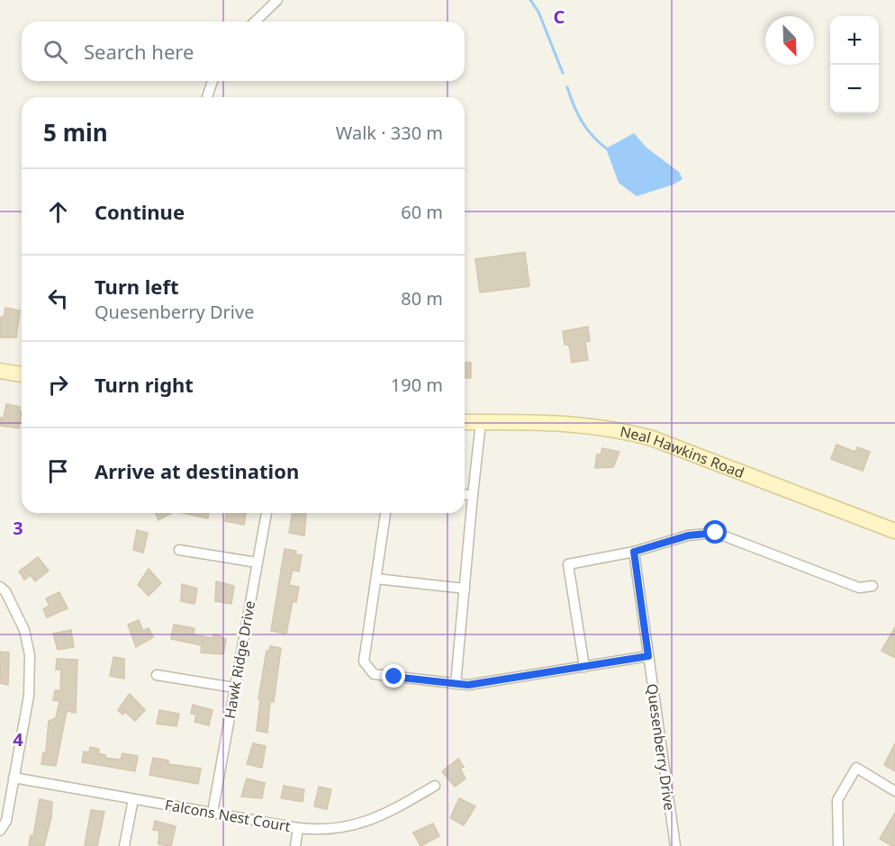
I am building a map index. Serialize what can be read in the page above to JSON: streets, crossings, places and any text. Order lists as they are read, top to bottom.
{
  "streets": {
    "street": [
      "Neal Hawkins Road",
      "Hawk Ridge Drive",
      "Quesenberry Drive",
      "Falcons Nest Court"
    ]
  },
  "crossings": [
    ["Hawk Ridge Drive", "Falcons Nest Court"]
  ],
  "north": "bottom right",
  "page": {
    "map_buttons": ["+", "−"],
    "search": "Search here",
    "heading": ["5 min", "Walk · 330 m"],
    "list": [
      ["Continue", "60 m"],
      ["Turn left", "Quesenberry Drive", "80 m"],
      ["Turn right", "190 m"],
      "Arrive at destination"
    ]
  },
  "grid": {
    "columns": ["C"],
    "rows": ["3", "4"]
  }
}
